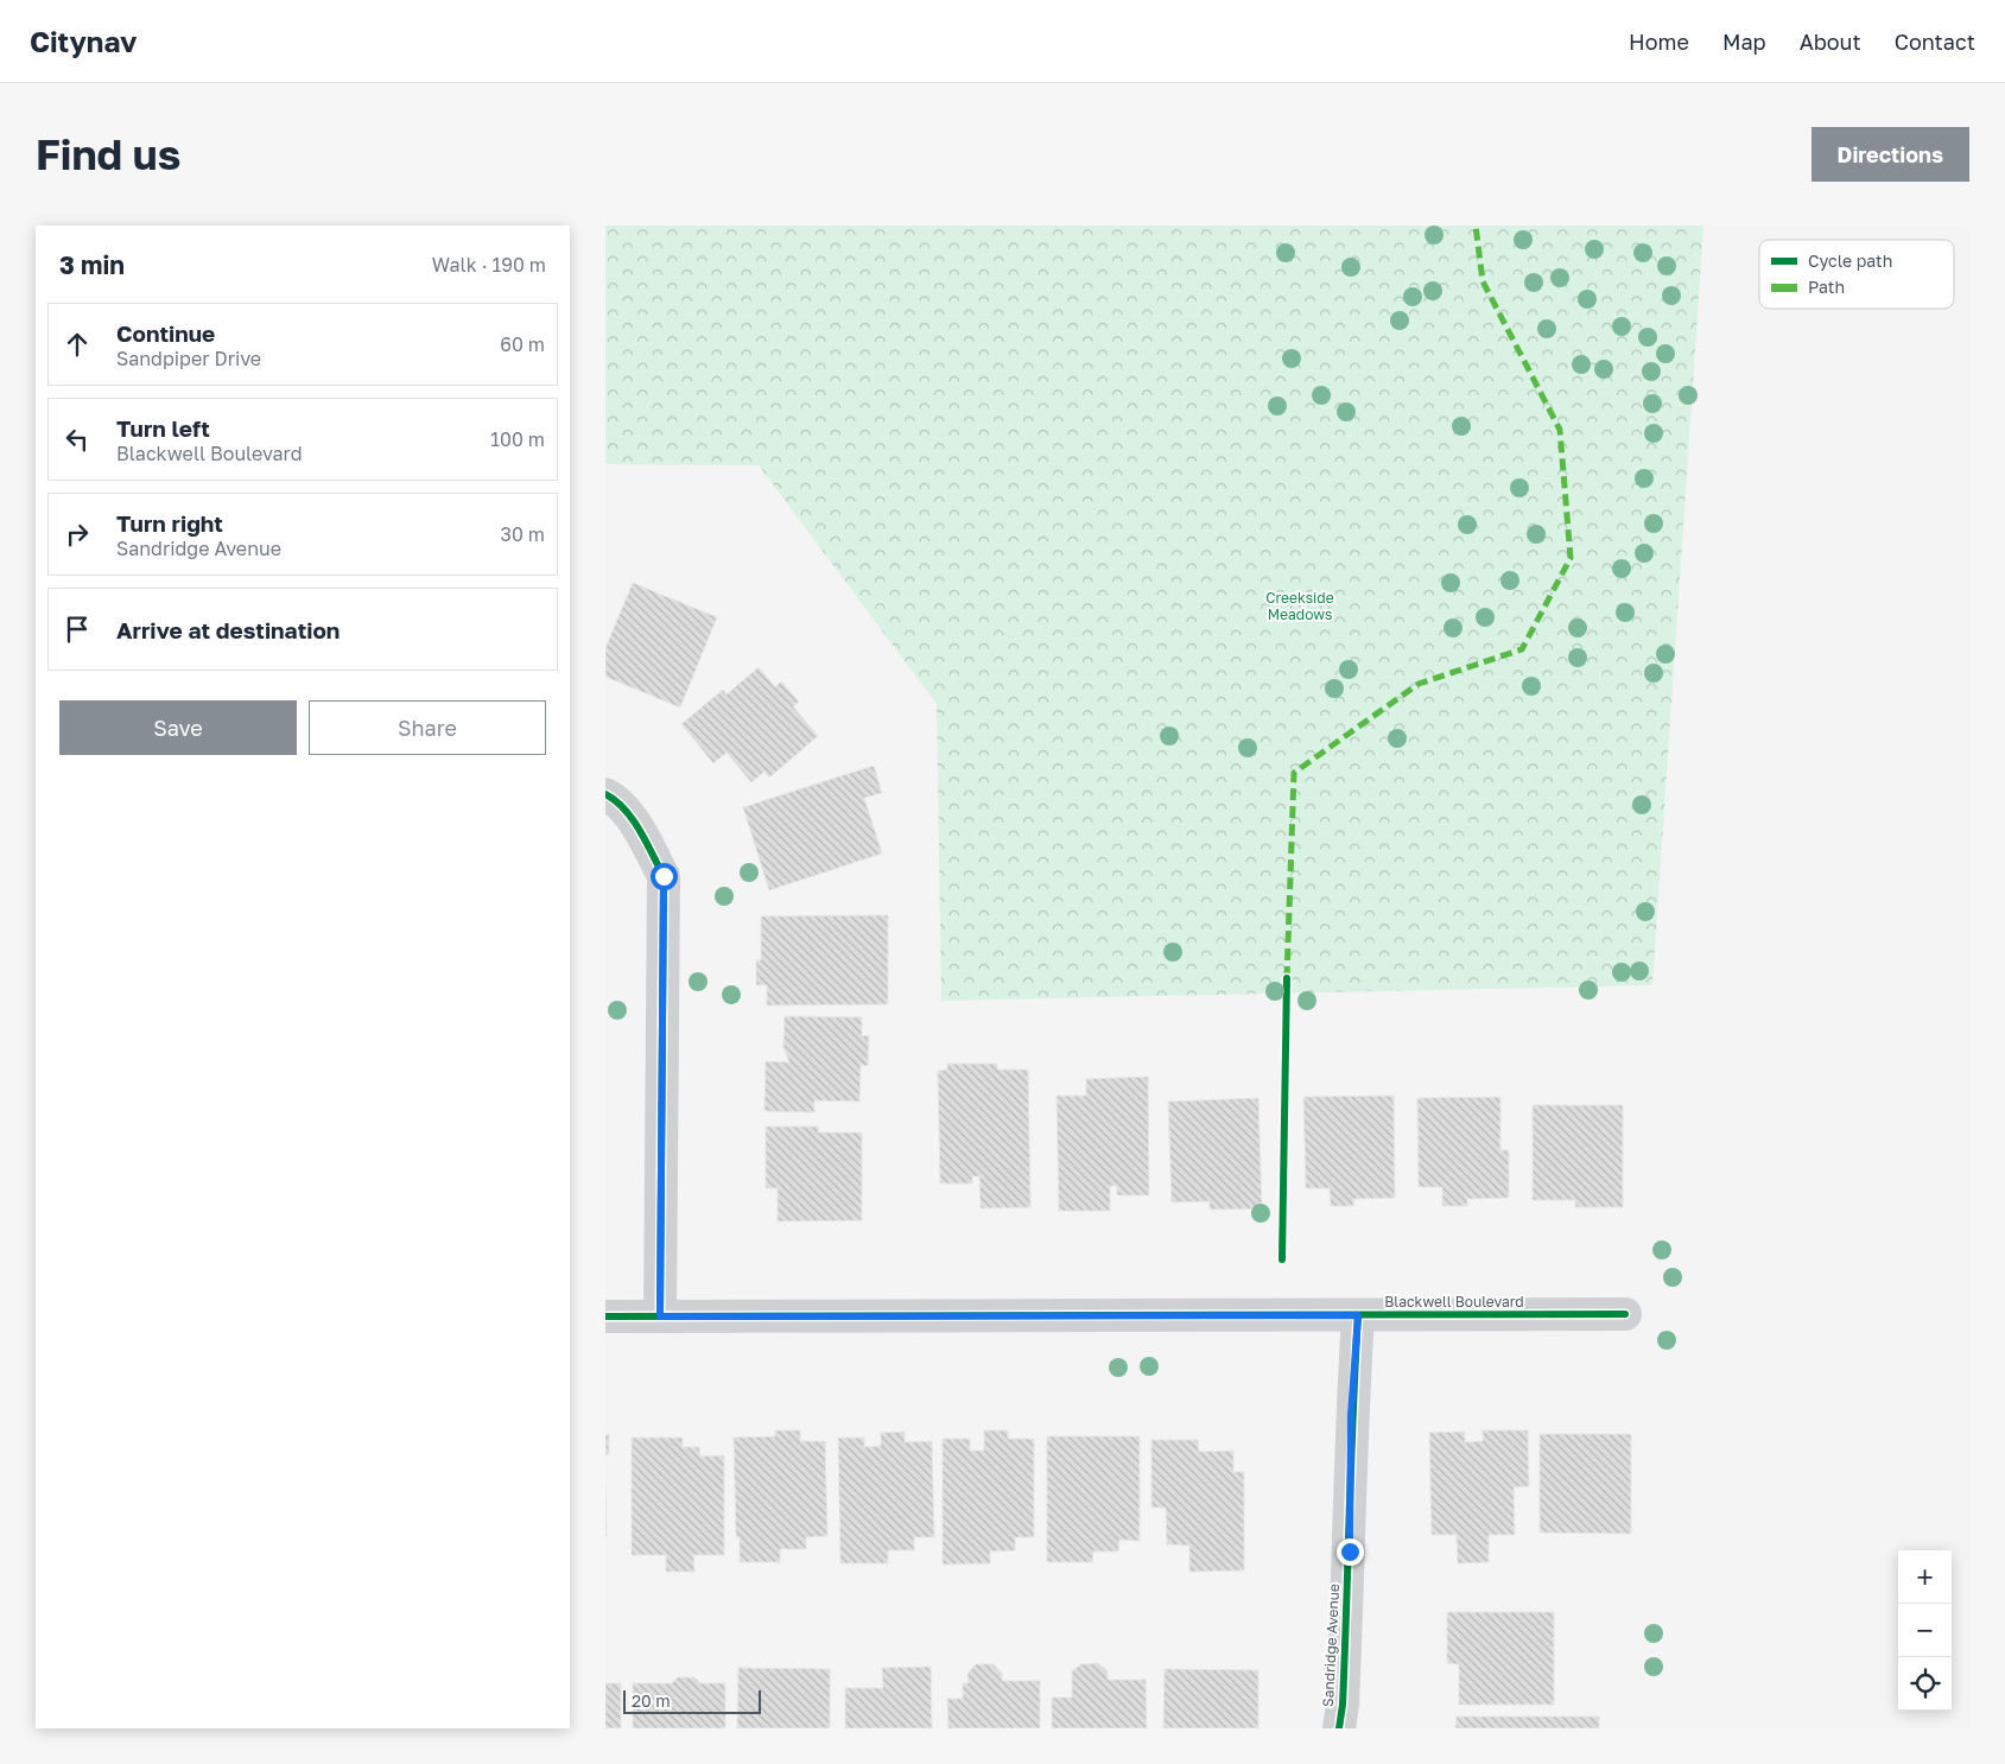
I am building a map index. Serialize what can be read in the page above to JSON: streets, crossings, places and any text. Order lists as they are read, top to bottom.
{
  "streets": {
    "street": ["Blackwell Boulevard", "Sandridge Avenue"]
  },
  "crossings": [
    ["Blackwell Boulevard", "Sandridge Avenue"]
  ],
  "parks": ["Creekside Meadows"],
  "legend": ["Cycle path", "Path"],
  "scale_bar": "20 m",
  "page": {
    "header": "Citynav",
    "nav": [
      "Home",
      "Map",
      "About",
      "Contact"
    ],
    "buttons": [
      "Directions",
      ["Save", "Share"]
    ],
    "title": "Find us",
    "heading": ["3 min", "Walk · 190 m"],
    "list": [
      ["Continue", "Sandpiper Drive", "60 m"],
      ["Turn left", "Blackwell Boulevard", "100 m"],
      ["Turn right", "Sandridge Avenue", "30 m"],
      "Arrive at destination"
    ],
    "map_buttons": ["+", "−"],
    "scale": "20 m"
  }
}
